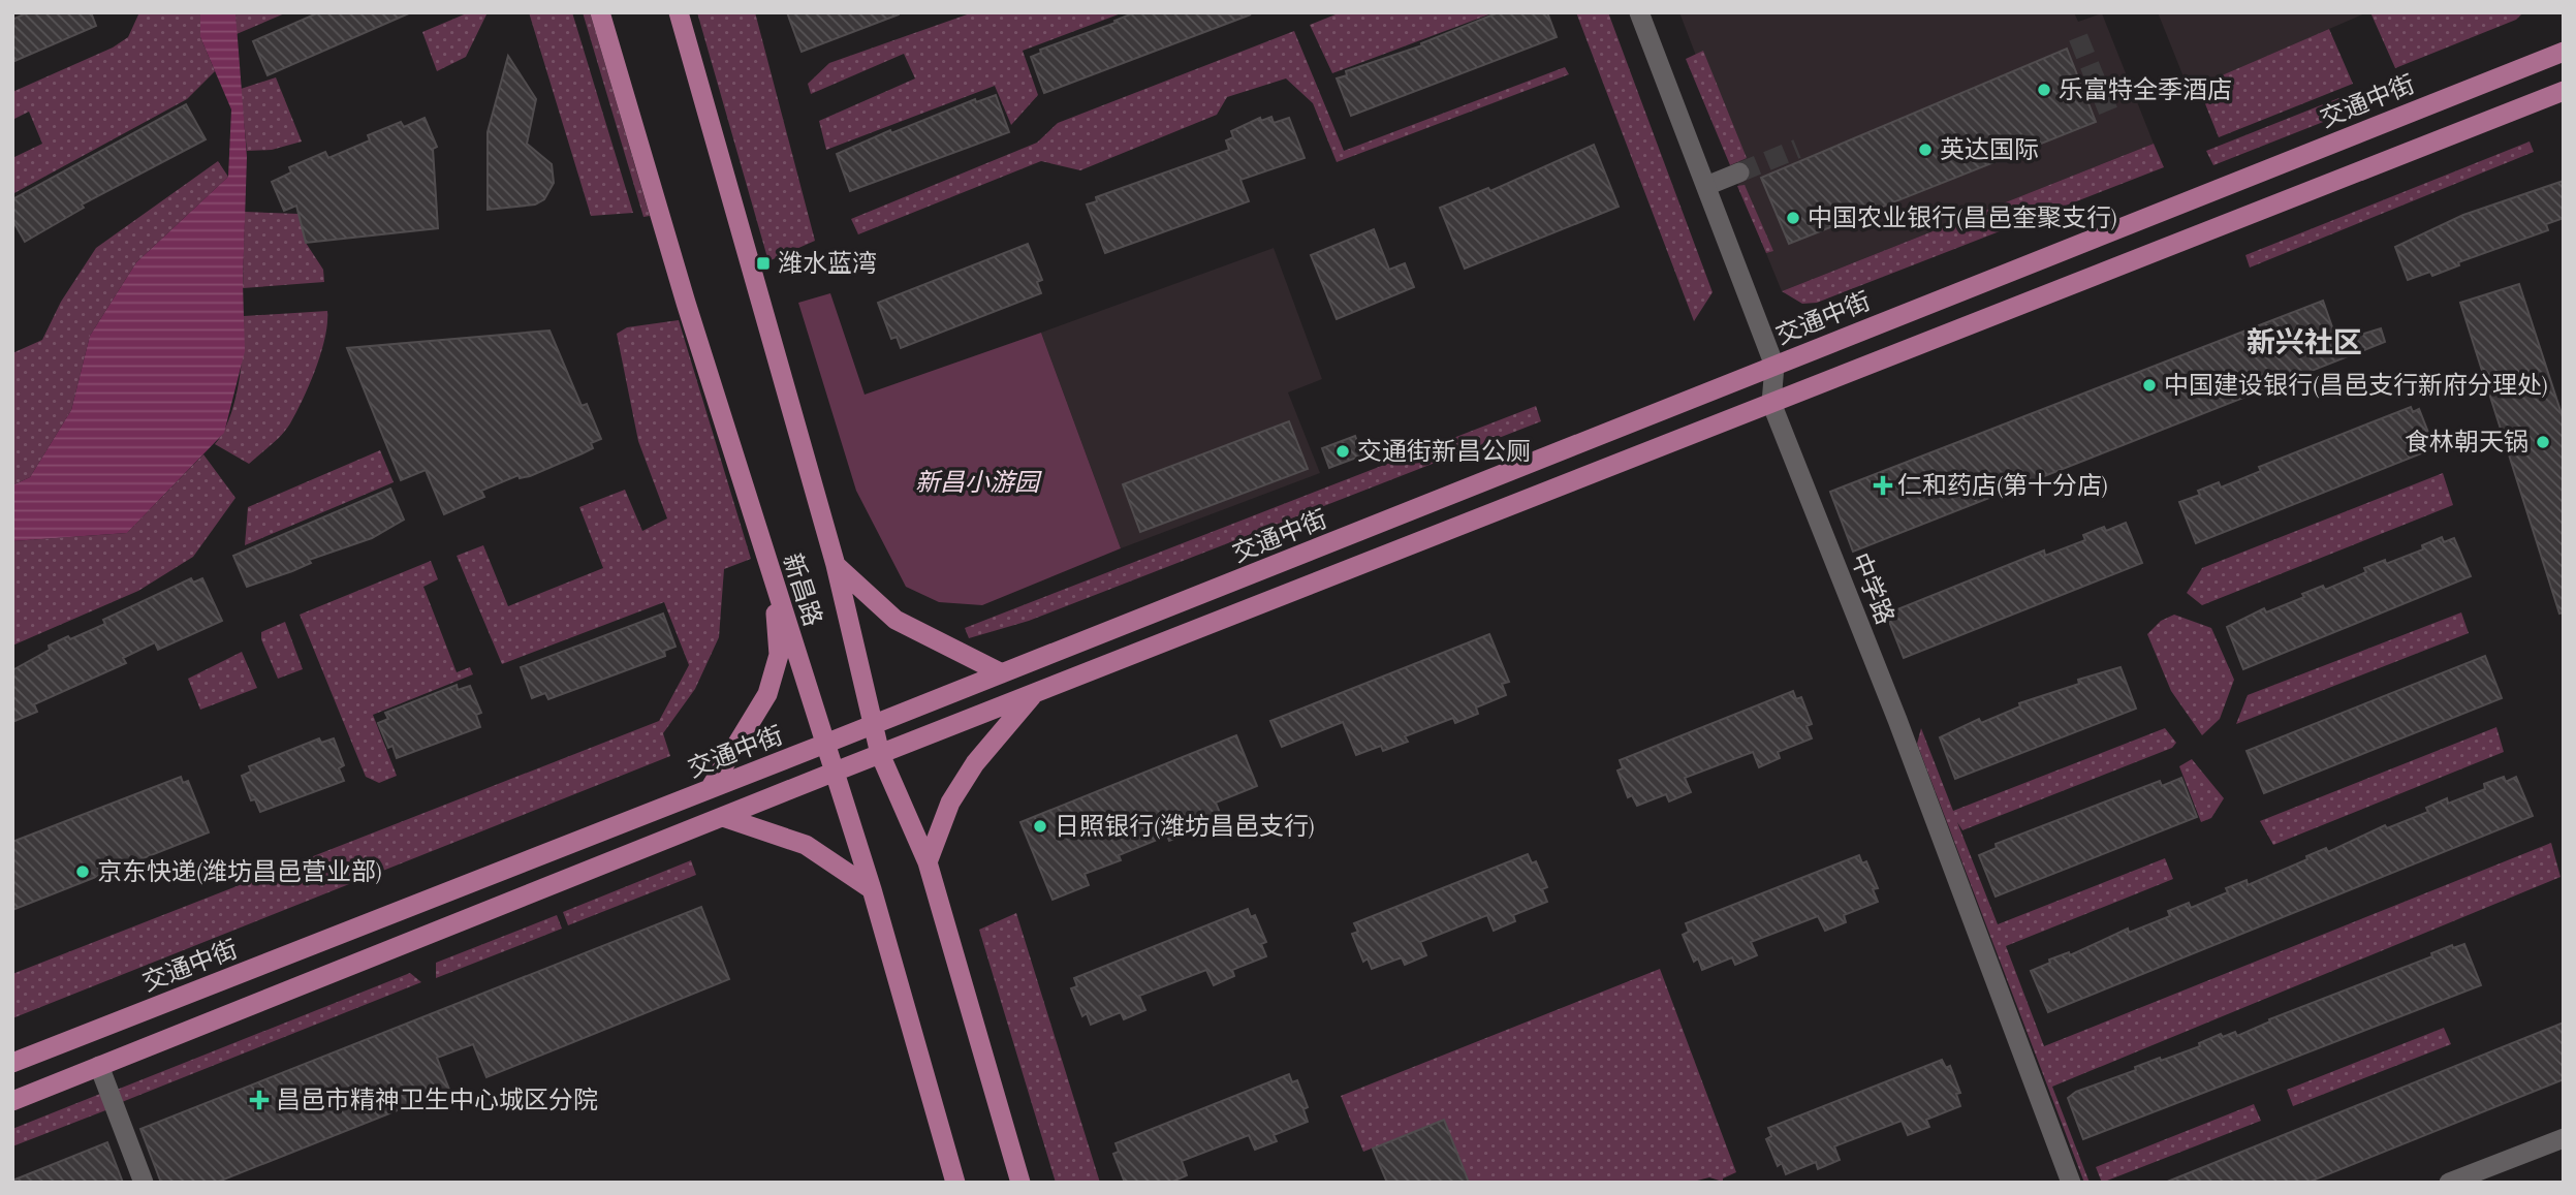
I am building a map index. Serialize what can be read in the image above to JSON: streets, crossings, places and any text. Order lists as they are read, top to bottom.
{
  "streets": {
    "main road": ["交通中街", "新昌路"],
    "street": ["中学路"]
  },
  "crossings": [
    ["交通中街", "中学路"],
    ["交通中街", "新昌路"]
  ],
  "districts": ["新兴社区"],
  "parks": ["新昌小游园"],
  "places": {
    "other": [
      "乐富特全季酒店",
      "英达国际",
      "中国农业银行(昌邑奎聚支行)",
      "中国建设银行(昌邑支行新府分理处)",
      "食林朝天锅",
      "交通街新昌公厕",
      "日照银行(潍坊昌邑支行)",
      "京东快递(潍坊昌邑营业部)"
    ],
    "transit": ["潍水蓝湾"],
    "health": ["仁和药店(第十分店)", "昌邑市精神卫生中心城区分院"]
  }
}
